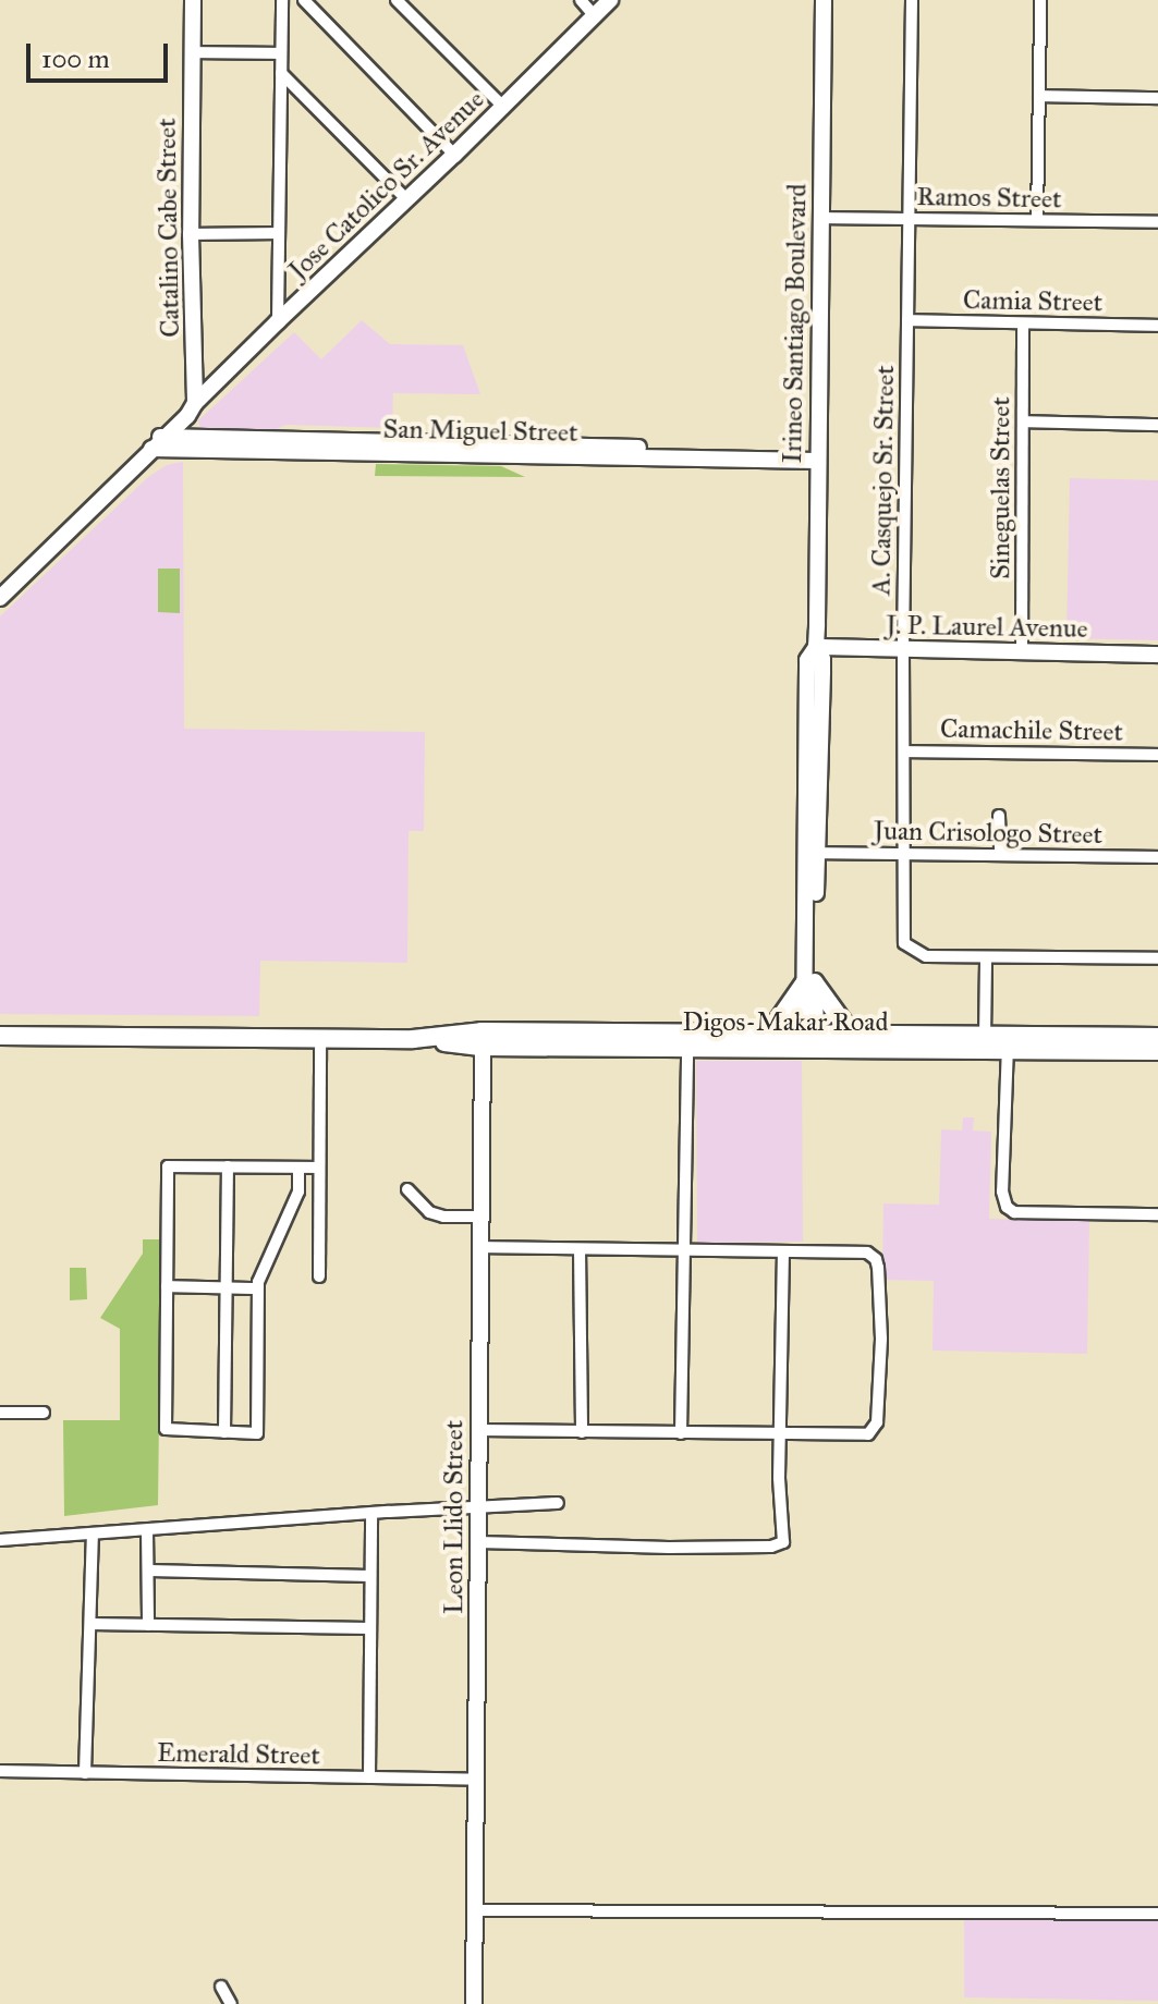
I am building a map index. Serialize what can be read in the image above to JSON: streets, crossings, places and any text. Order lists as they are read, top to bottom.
{
  "streets": {
    "main road": [
      "Jose Catolico Sr. Avenue",
      "Catalino Cabe Street",
      "Irineo Santiago Boulevard",
      "San Miguel Street",
      "J. P. Laurel Avenue",
      "Digos-Makar Road",
      "Leon Llido Street"
    ],
    "street": [
      "Ramos Street",
      "Camia Street",
      "A. Casquejo Sr. Street",
      "Sineguelas Street",
      "Camachile Street",
      "Juan Crisologo Street",
      "Emerald Street"
    ]
  },
  "crossings": [
    ["Jose Catolico Sr. Avenue", "Catalino Cabe Street"],
    ["Jose Catolico Sr. Avenue", "San Miguel Street"],
    ["Ramos Street", "Irineo Santiago Boulevard"],
    ["Ramos Street", "A. Casquejo Sr. Street"],
    ["Camia Street", "A. Casquejo Sr. Street"],
    ["Camia Street", "Sineguelas Street"],
    ["Irineo Santiago Boulevard", "San Miguel Street"],
    ["Irineo Santiago Boulevard", "J. P. Laurel Avenue"],
    ["Irineo Santiago Boulevard", "Juan Crisologo Street"],
    ["Irineo Santiago Boulevard", "Digos-Makar Road"],
    ["A. Casquejo Sr. Street", "J. P. Laurel Avenue"],
    ["A. Casquejo Sr. Street", "Camachile Street"],
    ["A. Casquejo Sr. Street", "Juan Crisologo Street"],
    ["Sineguelas Street", "J. P. Laurel Avenue"],
    ["Digos-Makar Road", "Leon Llido Street"],
    ["Leon Llido Street", "Emerald Street"]
  ],
  "scale_bar": "100 m"
}
